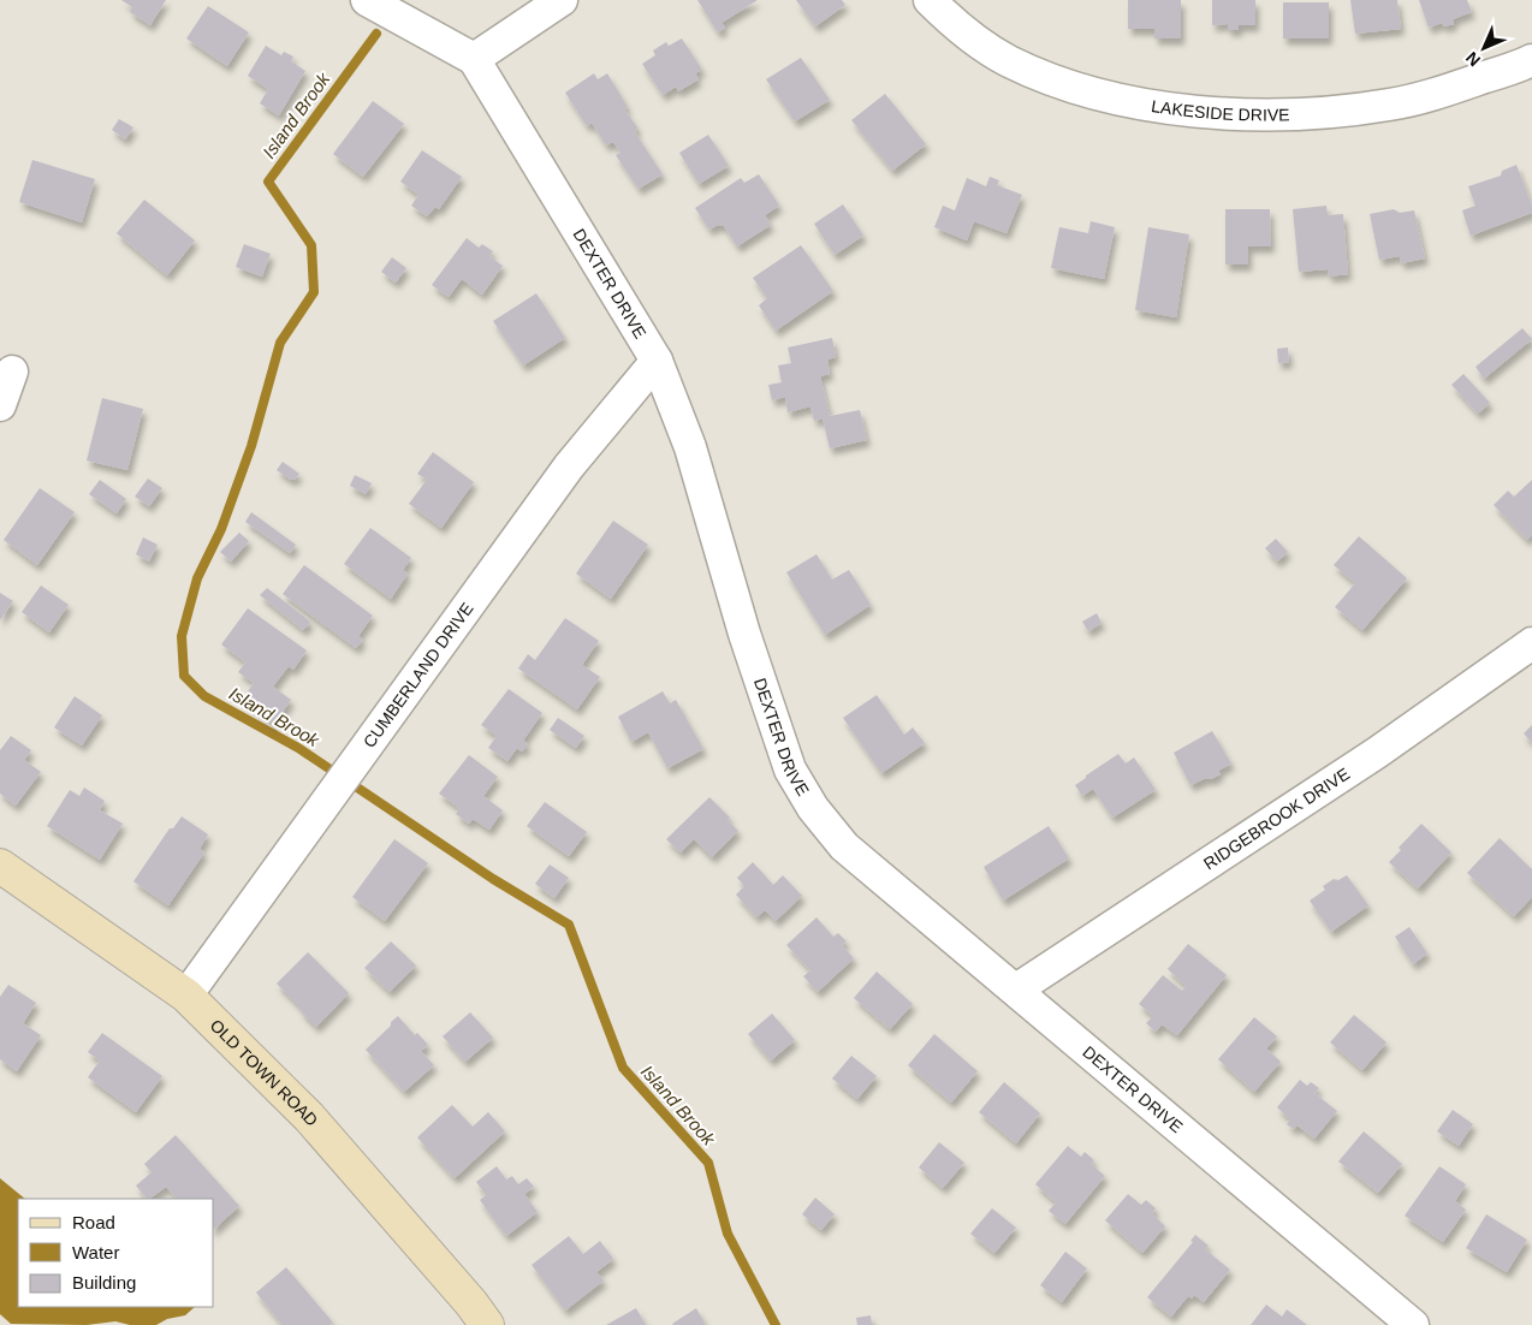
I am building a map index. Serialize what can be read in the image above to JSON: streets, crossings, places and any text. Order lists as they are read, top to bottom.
{
  "streets": {
    "main road": ["OLD TOWN ROAD"],
    "street": [
      "LAKESIDE DRIVE",
      "DEXTER DRIVE",
      "CUMBERLAND DRIVE",
      "RIDGEBROOK DRIVE"
    ]
  },
  "crossings": [
    ["DEXTER DRIVE", "CUMBERLAND DRIVE"],
    ["DEXTER DRIVE", "RIDGEBROOK DRIVE"],
    ["CUMBERLAND DRIVE", "OLD TOWN ROAD"]
  ],
  "water": ["Island Brook"],
  "legend": ["Road", "Water", "Building"],
  "north": "bottom left"
}
